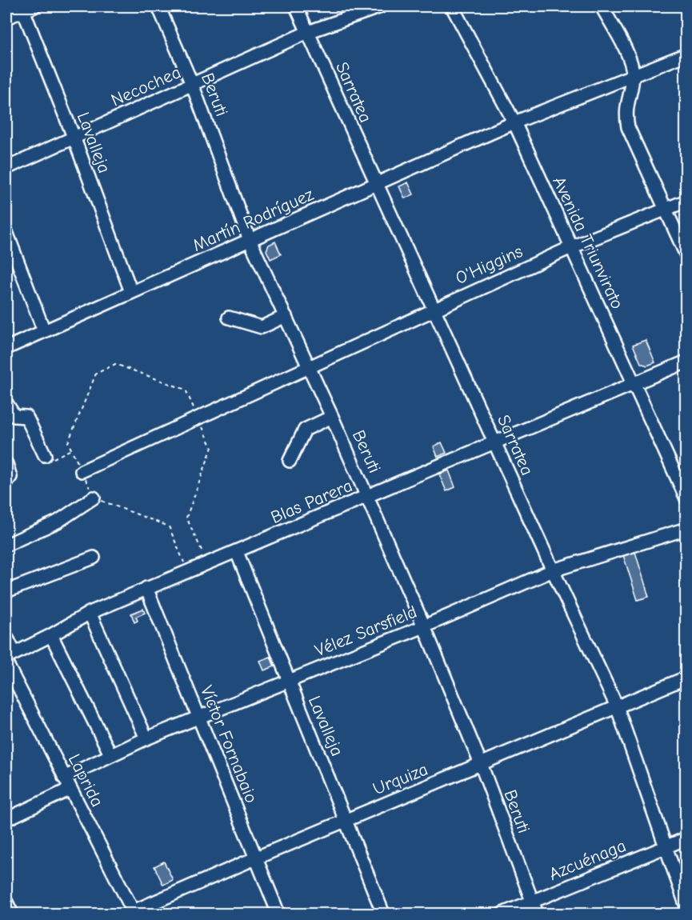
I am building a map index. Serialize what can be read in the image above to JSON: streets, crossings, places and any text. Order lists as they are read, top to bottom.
{
  "streets": {
    "street": [
      "Necochea",
      "Sarratea",
      "Beruti",
      "Lavalleja",
      "Martín Rodríguez",
      "Avenida Triunvirato",
      "O'Higgins",
      "Blas Parera",
      "Vélez Sarsfield",
      "Víctor Fornabaio",
      "Urquiza",
      "Laprida",
      "Azcuénaga"
    ]
  },
  "crossings": [
    ["Necochea", "Sarratea"],
    ["Necochea", "Beruti"],
    ["Necochea", "Lavalleja"],
    ["Sarratea", "Martín Rodríguez"],
    ["Sarratea", "O'Higgins"],
    ["Sarratea", "Blas Parera"],
    ["Sarratea", "Vélez Sarsfield"],
    ["Sarratea", "Urquiza"],
    ["Sarratea", "Azcuénaga"],
    ["Beruti", "Martín Rodríguez"],
    ["Beruti", "O'Higgins"],
    ["Beruti", "Blas Parera"],
    ["Beruti", "Vélez Sarsfield"],
    ["Beruti", "Urquiza"],
    ["Beruti", "Azcuénaga"],
    ["Lavalleja", "Martín Rodríguez"],
    ["Lavalleja", "Blas Parera"],
    ["Lavalleja", "Vélez Sarsfield"],
    ["Lavalleja", "Urquiza"],
    ["Martín Rodríguez", "Avenida Triunvirato"],
    ["Avenida Triunvirato", "O'Higgins"],
    ["Avenida Triunvirato", "Blas Parera"],
    ["Blas Parera", "Víctor Fornabaio"],
    ["Vélez Sarsfield", "Víctor Fornabaio"],
    ["Vélez Sarsfield", "Laprida"],
    ["Víctor Fornabaio", "Urquiza"],
    ["Urquiza", "Laprida"]
  ]
}
